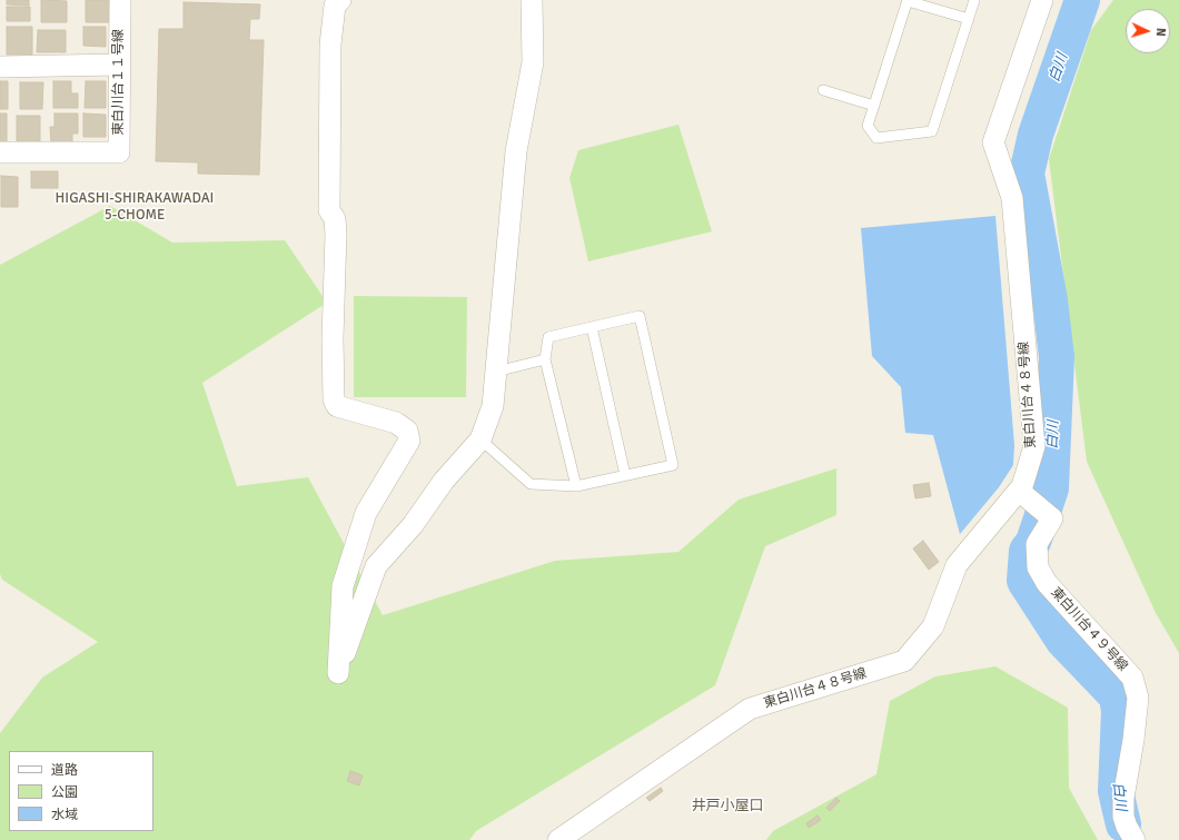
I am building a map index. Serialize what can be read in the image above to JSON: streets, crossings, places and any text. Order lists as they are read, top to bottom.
{
  "streets": {
    "street": ["東白川台１１号線", "東白川台４８号線", "東白川台４９号線"]
  },
  "crossings": [
    ["東白川台４８号線", "東白川台４９号線"]
  ],
  "districts": ["HIGASHI-SHIRAKAWADAI 5-CHOME", "井戸小屋口"],
  "water": ["白川"],
  "legend": ["道路", "公園", "水域"],
  "north": "right"
}
